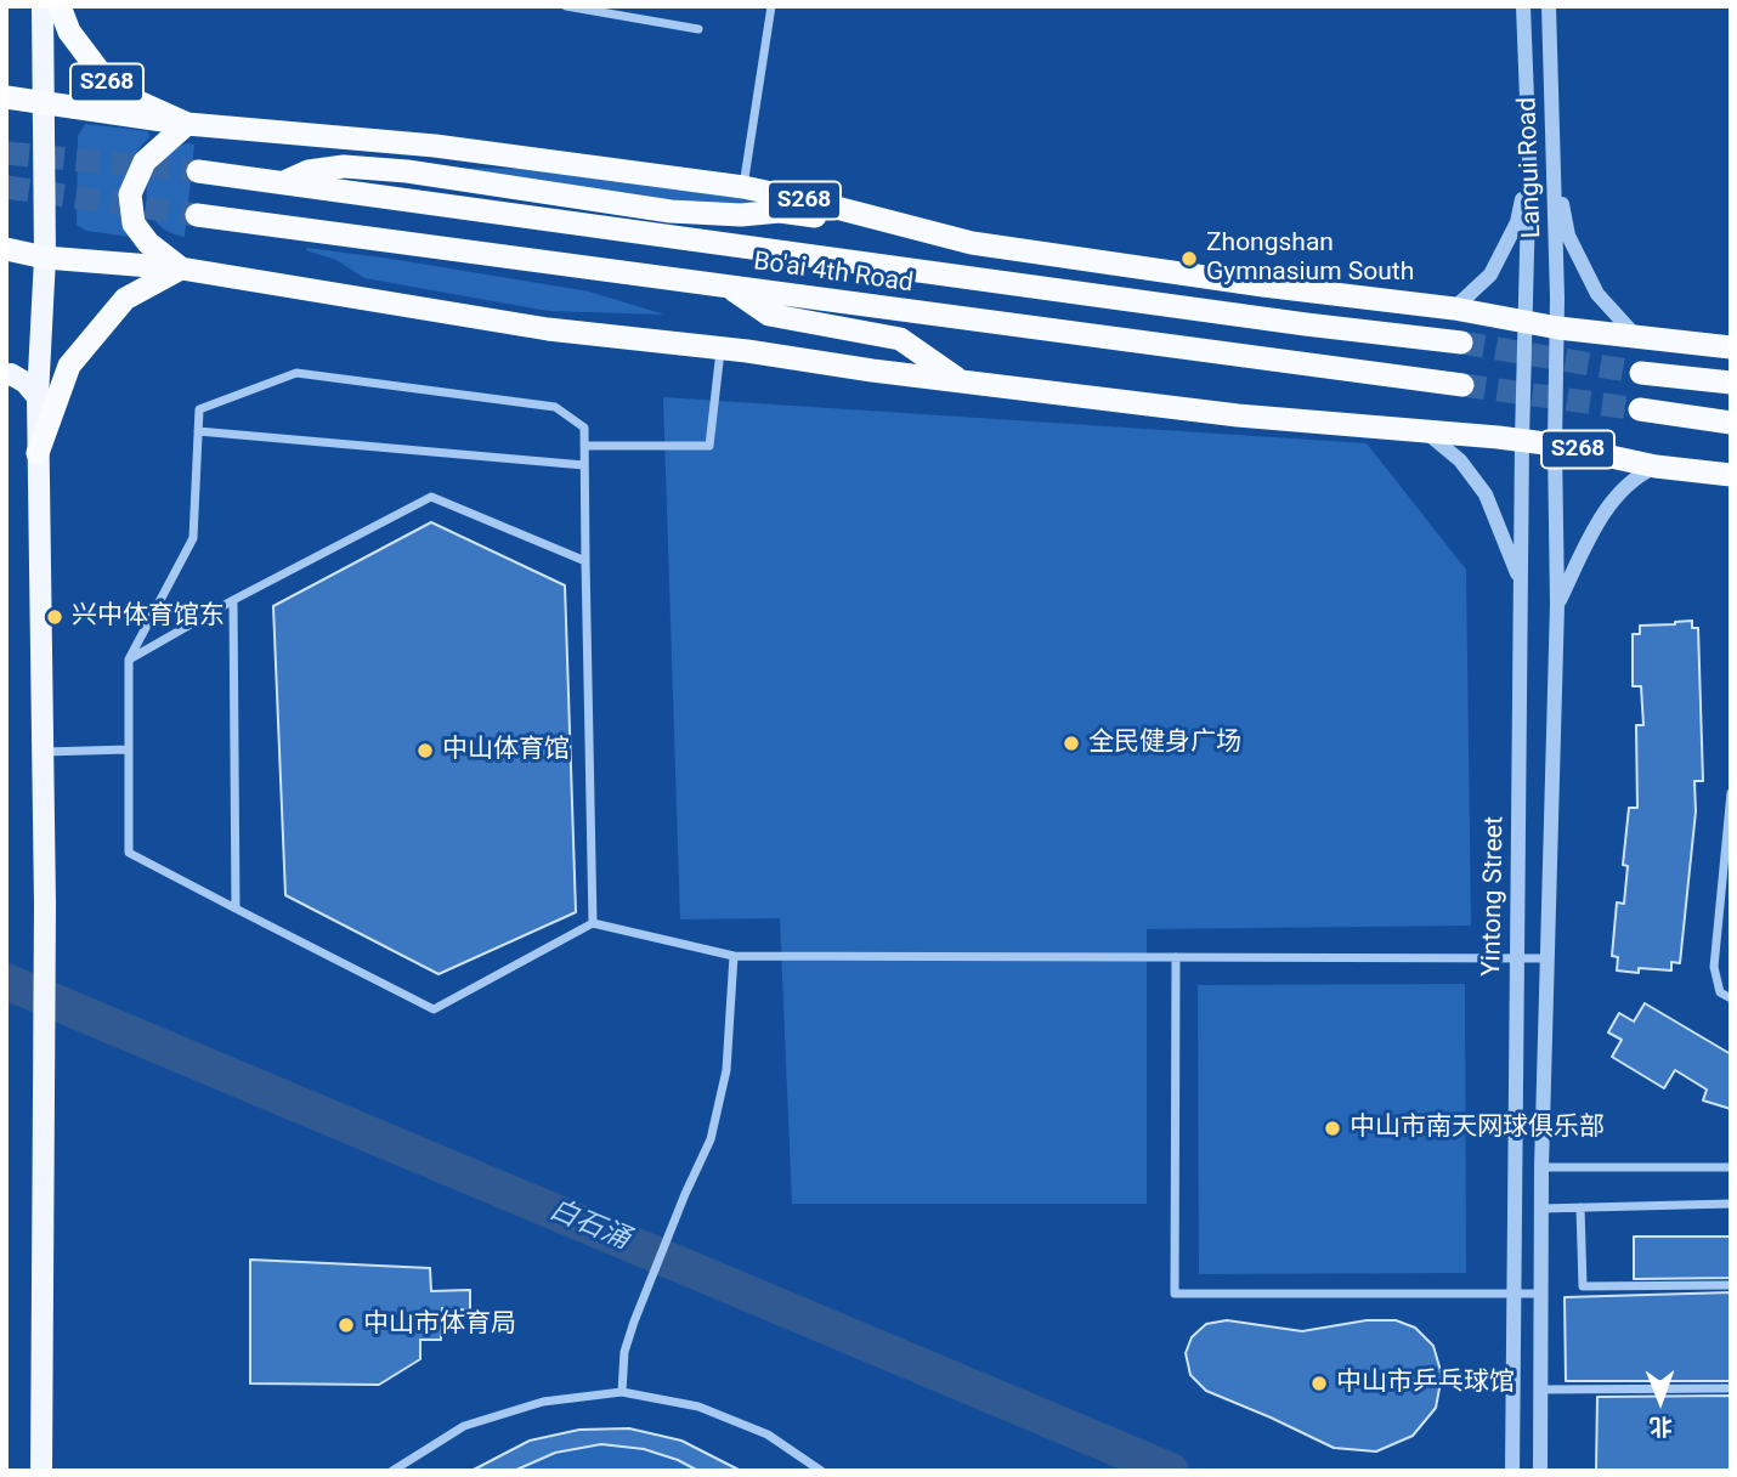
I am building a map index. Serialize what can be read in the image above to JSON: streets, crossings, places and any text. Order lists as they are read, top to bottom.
{
  "streets": {
    "highway": ["S268", "Bo'ai 4th Road"],
    "street": ["Langui Road", "Yintong Street"]
  },
  "crossings": [
    ["S268", "Langui Road"],
    ["S268", "Yintong Street"],
    ["Langui Road", "Yintong Street"]
  ],
  "water": ["白石涌"],
  "places": [
    "Zhongshan Gymnasium South",
    "兴中体育馆东",
    "全民健身广场",
    "中山体育馆",
    "中山市南天网球俱乐部",
    "中山市体育局",
    "中山市乒乓球馆"
  ],
  "north": "bottom"
}
